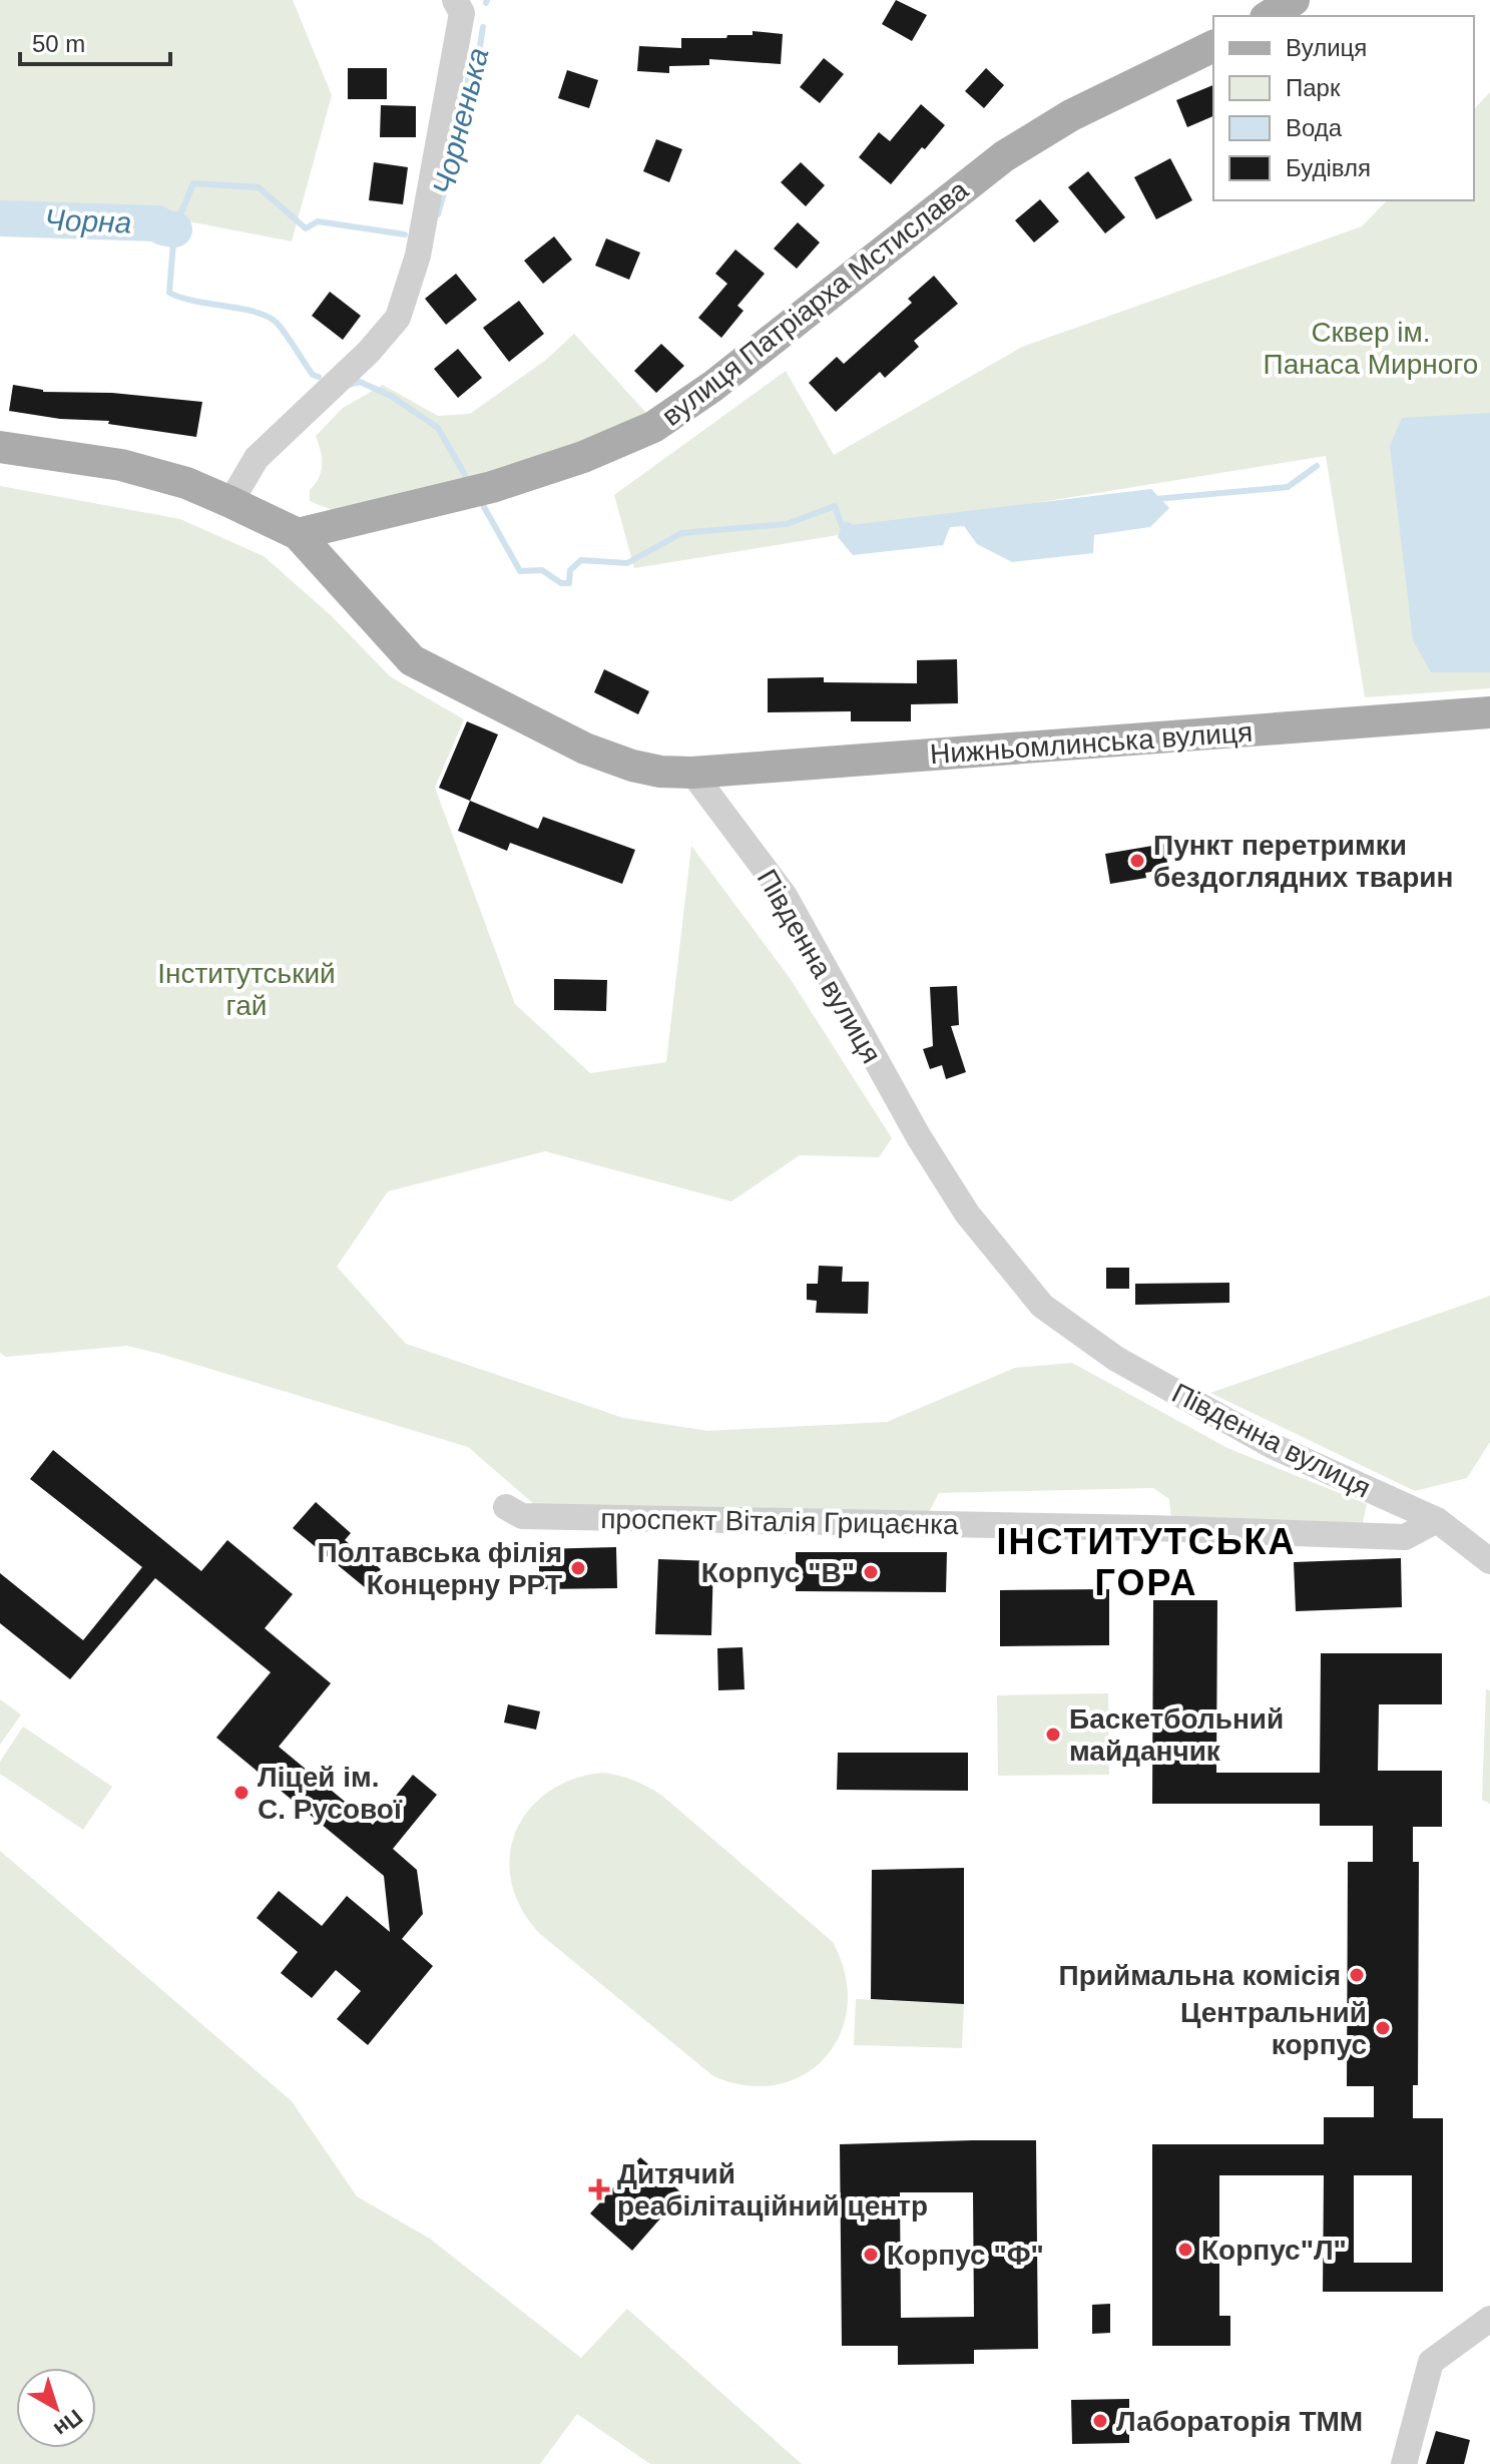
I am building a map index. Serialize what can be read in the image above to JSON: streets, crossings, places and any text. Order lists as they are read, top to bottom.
{
  "streets": {
    "main road": ["вулиця Патріарха Мстислава", "Нижньомлинська вулиця"],
    "street": ["Південна вулиця", "проспект Віталія Грицаєнка"]
  },
  "crossings": [
    ["Нижньомлинська вулиця", "Південна вулиця"],
    ["Південна вулиця", "проспект Віталія Грицаєнка"]
  ],
  "districts": ["ІНСТИТУТСЬКА ГОРА"],
  "water": ["Чорненька", "Чорна"],
  "parks": ["Сквер ім. Панаса Мирного", "Інститутський гай"],
  "places": {
    "other": [
      "Пункт перетримки бездоглядних тварин",
      "Полтавська філія Концерну РРТ",
      "Корпус \"В\"",
      "Баскетбольний майданчик",
      "Ліцей ім. С. Русової",
      "Приймальна комісія",
      "Центральний корпус",
      "Корпус\"Л\"",
      "Корпус \"Ф\"",
      "Лабораторія ТММ"
    ],
    "health": ["Дитячий реабілітаційний центр"]
  },
  "legend": [
    "Вулиця",
    "Парк",
    "Вода",
    "Будівля"
  ],
  "scale_bar": "50 m",
  "north": "bottom right"
}
